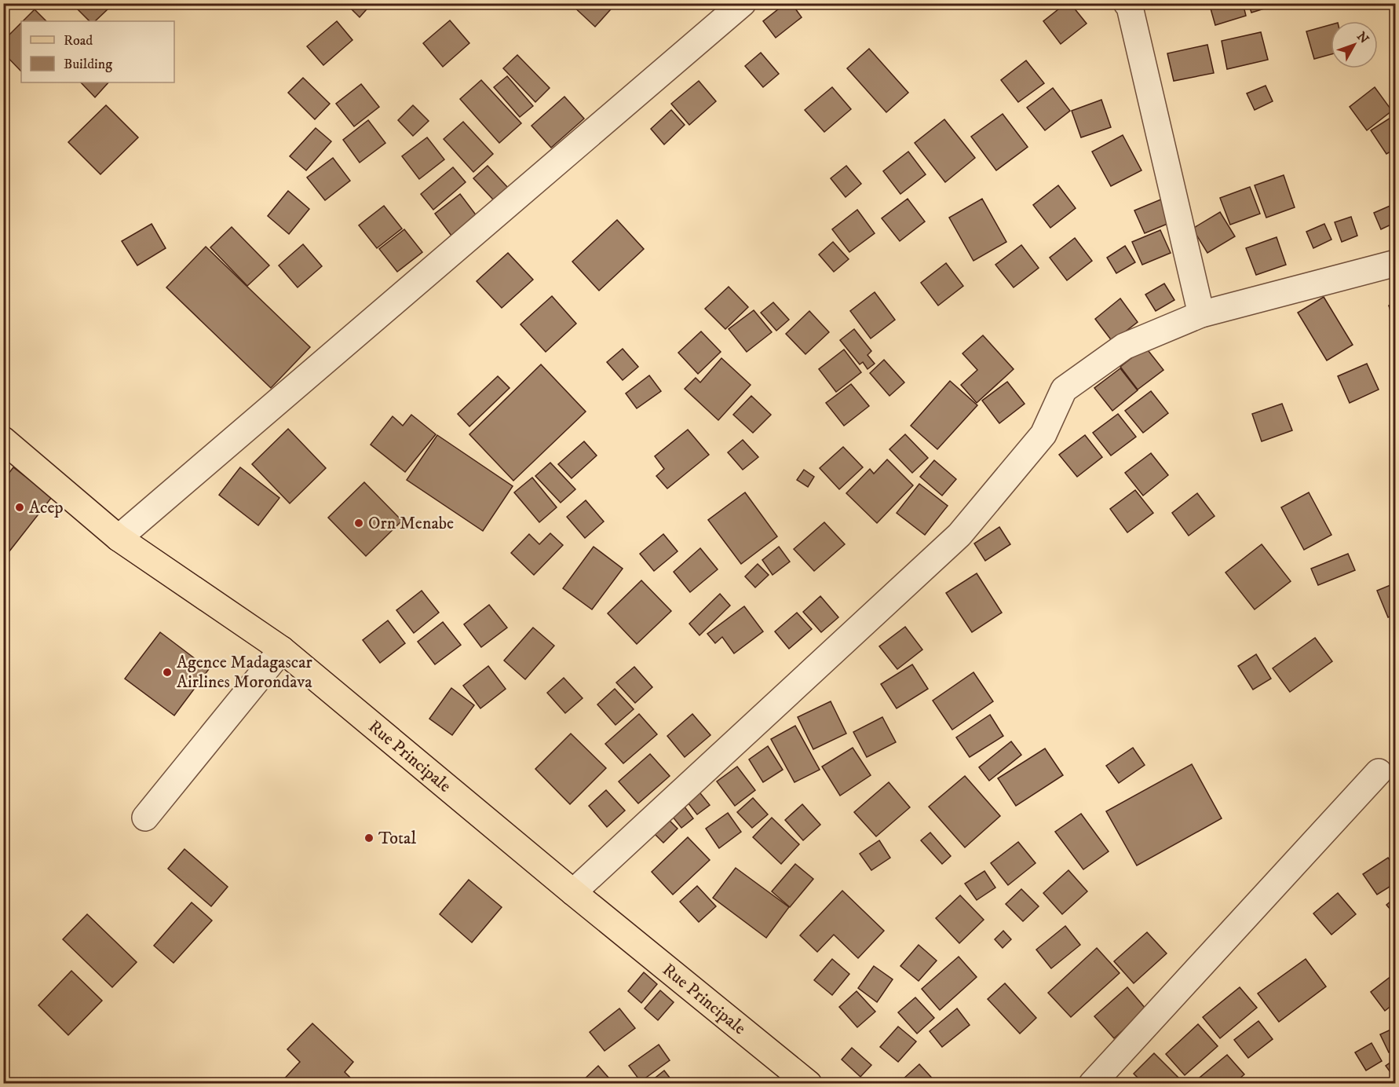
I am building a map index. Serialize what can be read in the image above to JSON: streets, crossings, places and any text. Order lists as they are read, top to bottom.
{
  "streets": {
    "main road": ["Rue Principale"]
  },
  "places": [
    "Acep",
    "Orn Menabe",
    "Agence Madagascar Airlines Morondava",
    "Total"
  ],
  "legend": ["Road", "Building"],
  "north": "top right"
}
